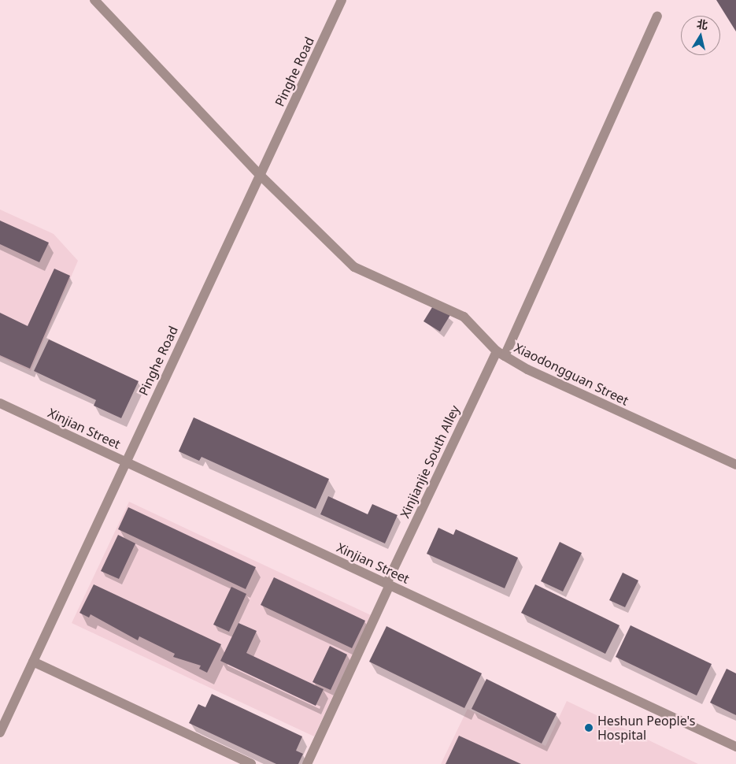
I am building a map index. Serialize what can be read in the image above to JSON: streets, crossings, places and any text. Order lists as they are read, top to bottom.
{
  "streets": {
    "street": [
      "Pinghe Road",
      "Xiaodongguan Street",
      "Xinjian Street",
      "Xinjianjie South Alley"
    ]
  },
  "crossings": [
    ["Pinghe Road", "Xiaodongguan Street"],
    ["Pinghe Road", "Xinjian Street"],
    ["Xiaodongguan Street", "Xinjianjie South Alley"],
    ["Xinjian Street", "Xinjianjie South Alley"]
  ],
  "places": ["Heshun People's Hospital"],
  "north": "top"
}
